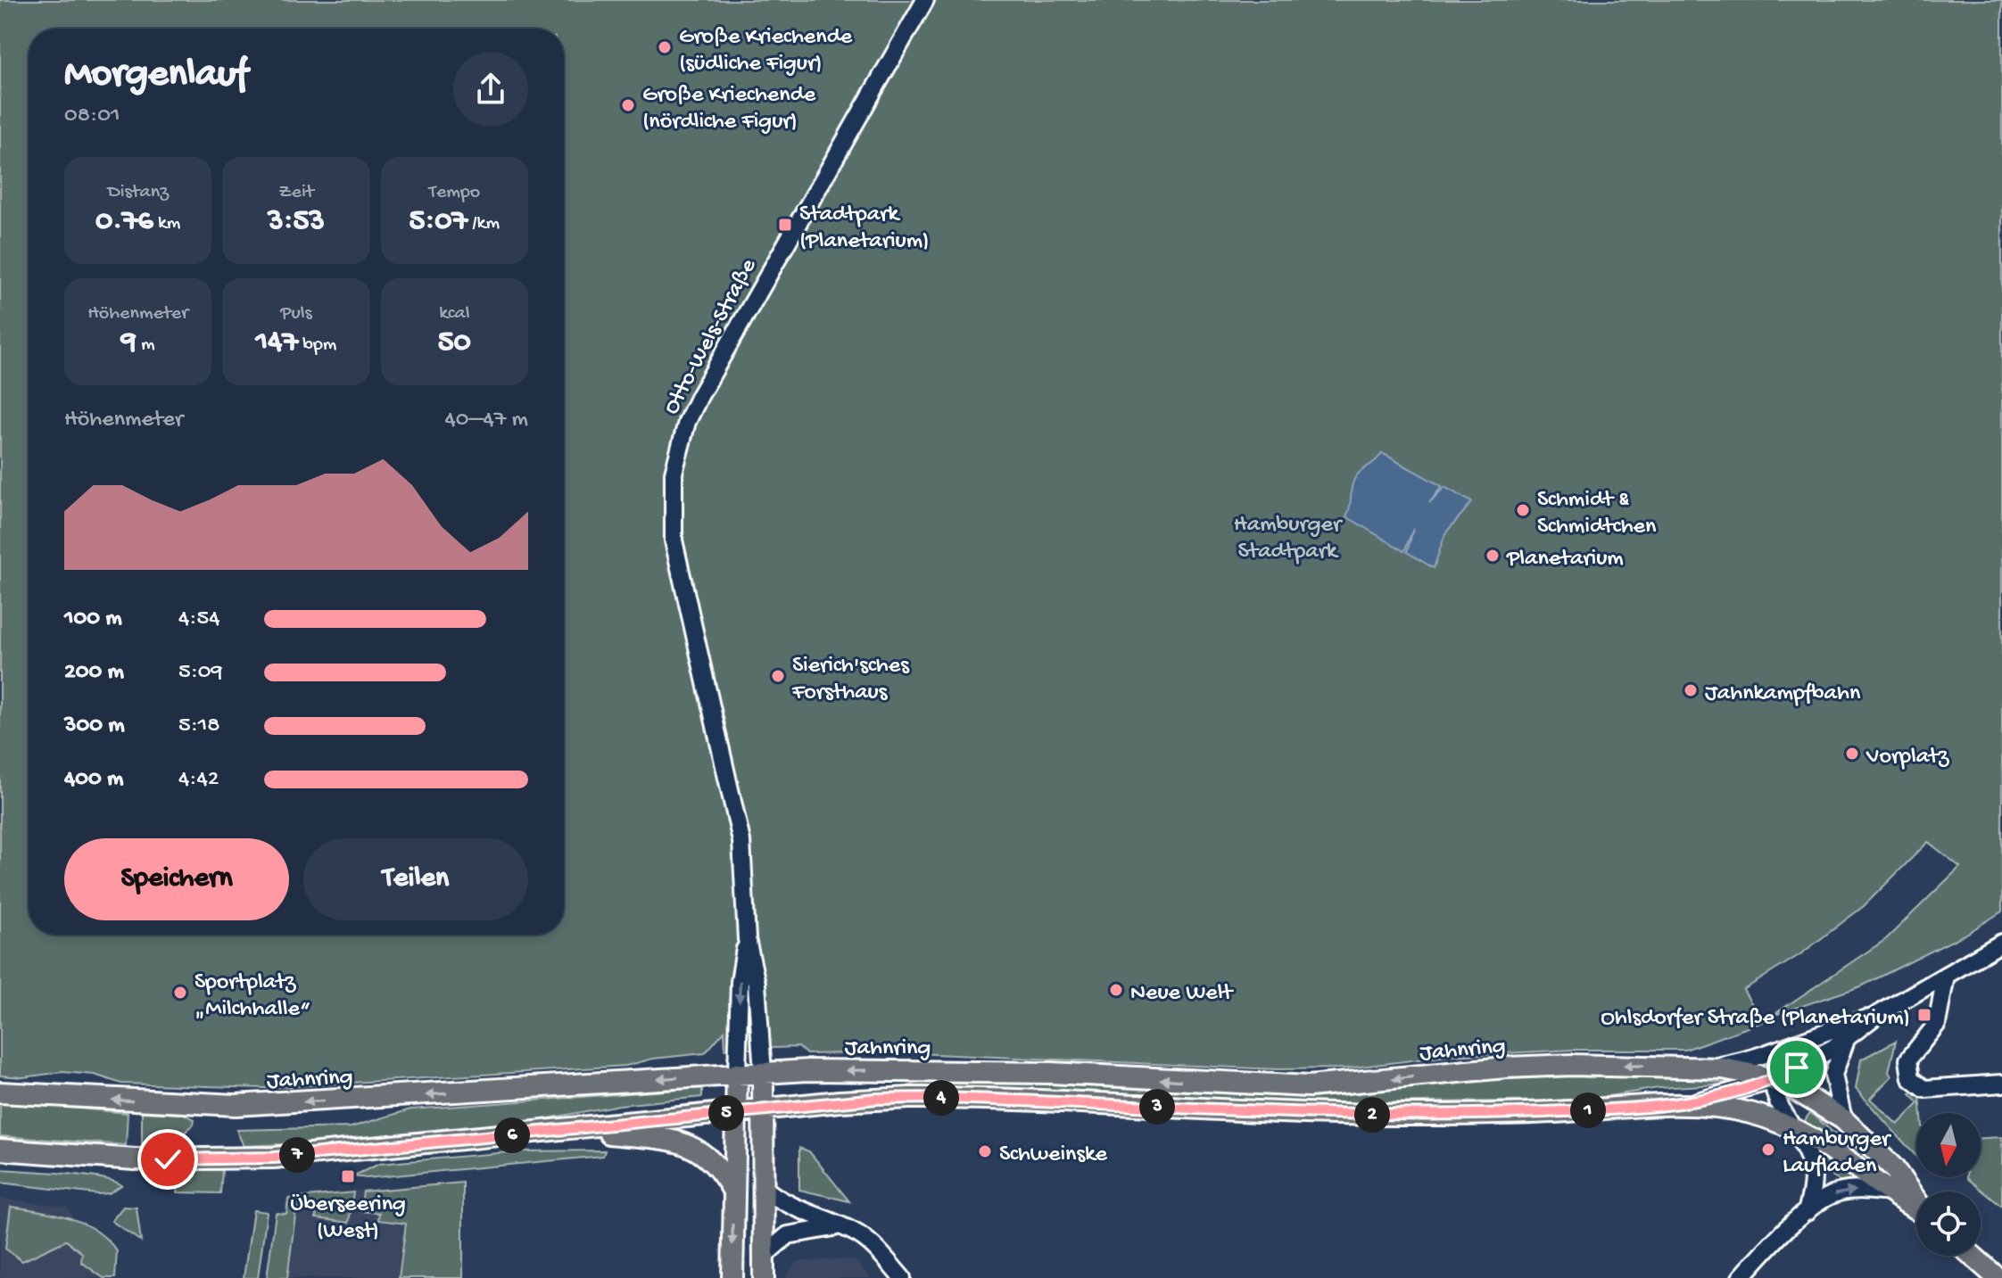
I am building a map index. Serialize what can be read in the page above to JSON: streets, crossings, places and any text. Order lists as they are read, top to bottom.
{
  "streets": {
    "main road": ["Otto-Wels-Straße", "Jahnring"]
  },
  "crossings": [
    ["Otto-Wels-Straße", "Jahnring"]
  ],
  "parks": ["Hamburger Stadtpark"],
  "places": {
    "other": [
      "Große Kriechende (südliche Figur)",
      "Große Kriechende (nördliche Figur)",
      "Schmidt & Schmidtchen",
      "Planetarium",
      "Sierich'sches Forsthaus",
      "Jahnkampfbahn",
      "Vorplatz",
      "Neue Welt",
      "Sportplatz „Milchhalle“",
      "Hamburger Laufladen",
      "Schweinske"
    ],
    "transit": ["Stadtpark (Planetarium)", "Ohlsdorfer Straße (Planetarium)", "Überseering (West)"]
  },
  "north": "bottom",
  "page": {
    "heading": ["Morgenlauf", "08:01"],
    "stats": [
      ["Distanz", "0.76 km"],
      ["Zeit", "3:53"],
      ["Tempo", "5:07 /km"],
      ["Höhenmeter", "9 m"],
      ["Puls", "147 bpm"],
      ["kcal", "50"]
    ],
    "chart": ["Höhenmeter", "40–47 m"],
    "list": [
      {
        "name": "100 m",
        "note": "4:54"
      },
      {
        "name": "200 m",
        "note": "5:09"
      },
      {
        "name": "300 m",
        "note": "5:18"
      },
      {
        "name": "400 m",
        "note": "4:42"
      }
    ],
    "buttons": ["Speichern", "Teilen"],
    "pins": [
      "4",
      "3",
      "1",
      "5",
      "2",
      "6",
      "7"
    ]
  }
}
